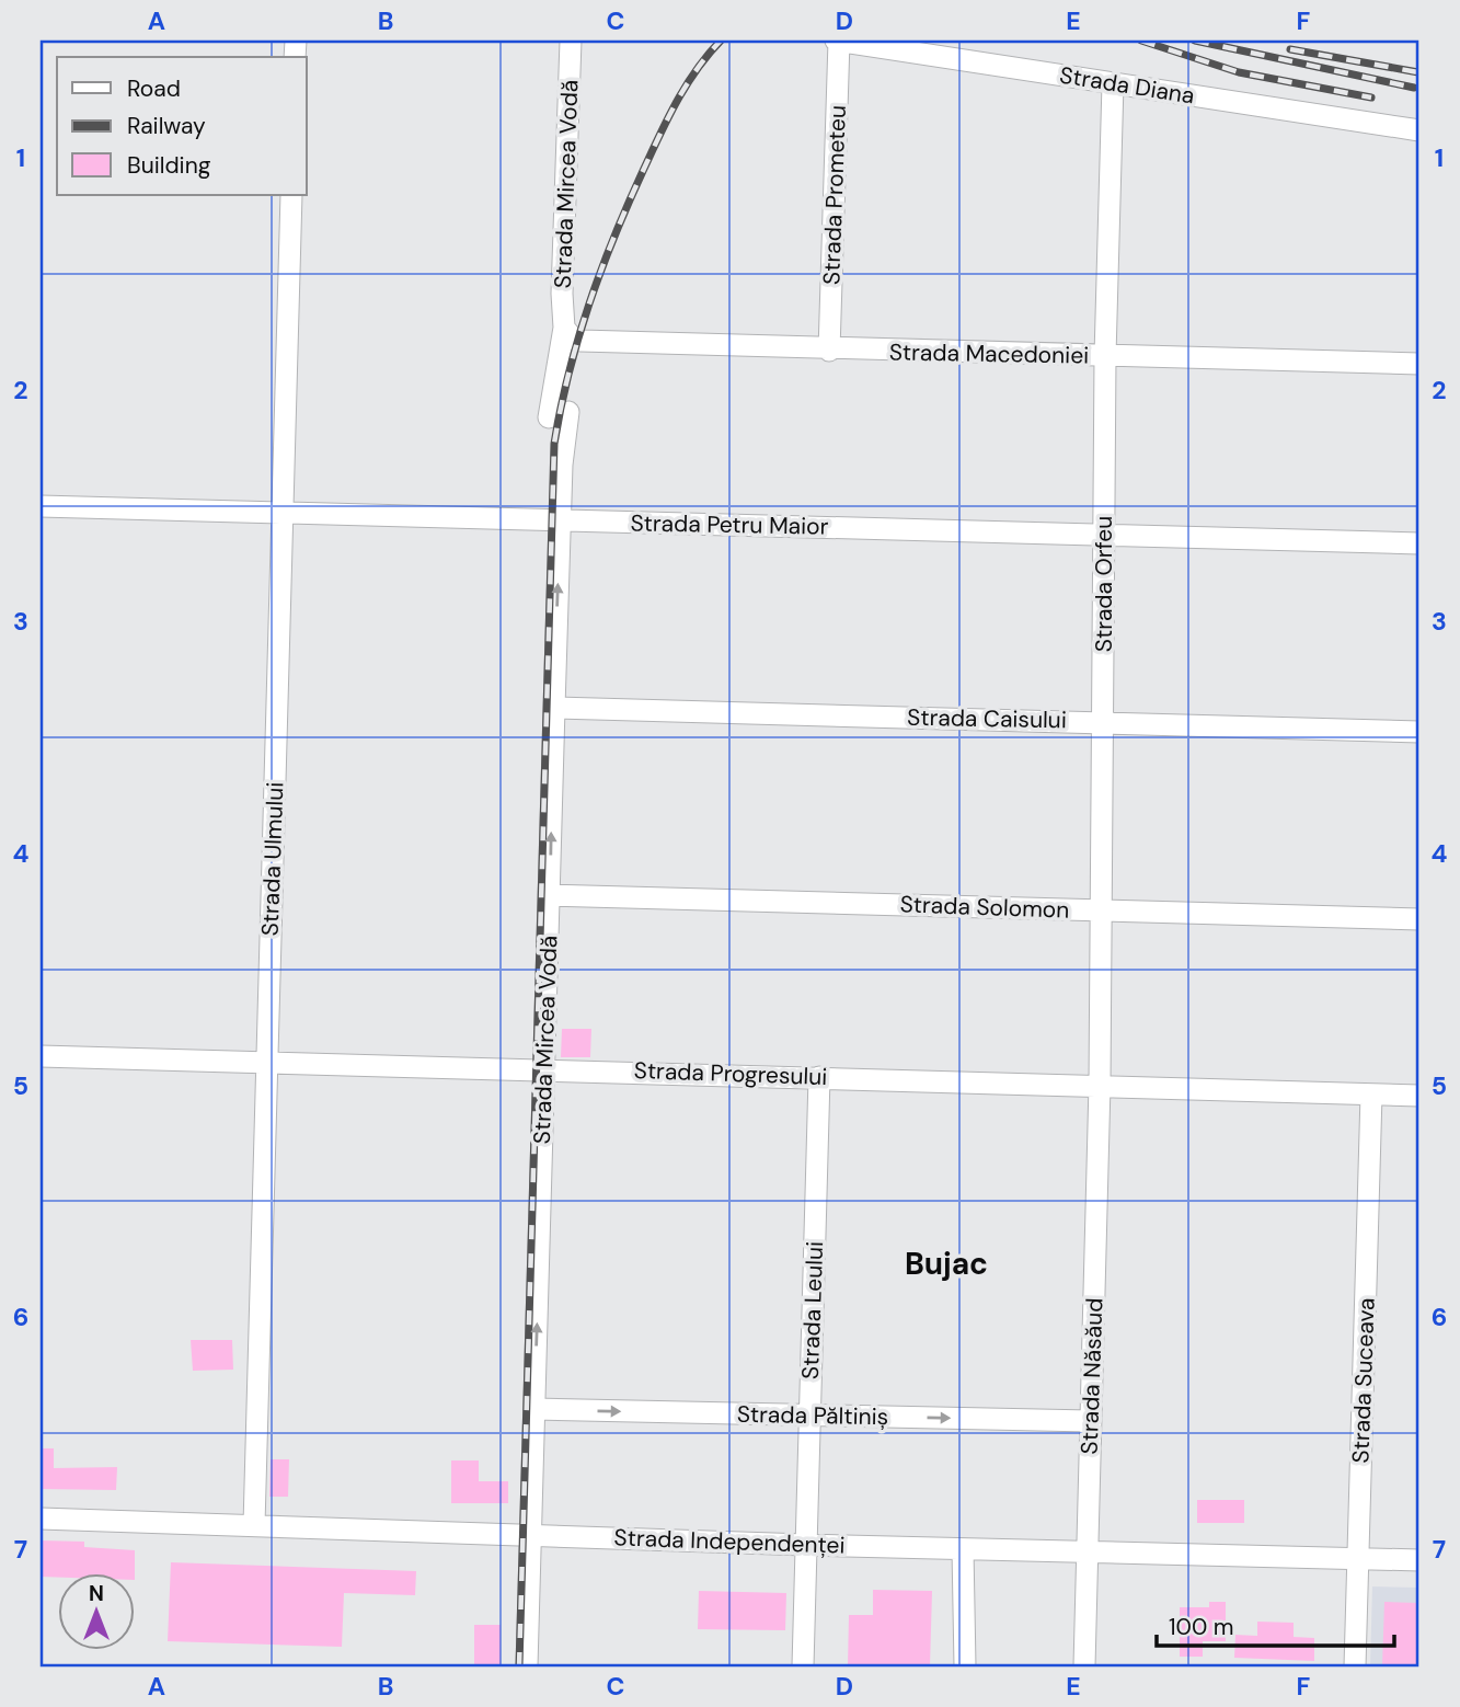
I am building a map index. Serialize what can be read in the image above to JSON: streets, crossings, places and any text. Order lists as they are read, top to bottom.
{
  "streets": {
    "street": [
      "Strada Diana",
      "Strada Mircea Vodă",
      "Strada Prometeu",
      "Strada Macedoniei",
      "Strada Petru Maior",
      "Strada Orfeu",
      "Strada Caisului",
      "Strada Ulmului",
      "Strada Solomon",
      "Strada Progresului",
      "Strada Leului",
      "Strada Năsăud",
      "Strada Suceava",
      "Strada Păltiniș",
      "Strada Independenței"
    ]
  },
  "crossings": [
    ["Strada Diana", "Strada Prometeu"],
    ["Strada Diana", "Strada Orfeu"],
    ["Strada Mircea Vodă", "Strada Macedoniei"],
    ["Strada Mircea Vodă", "Strada Petru Maior"],
    ["Strada Mircea Vodă", "Strada Caisului"],
    ["Strada Mircea Vodă", "Strada Solomon"],
    ["Strada Mircea Vodă", "Strada Progresului"],
    ["Strada Mircea Vodă", "Strada Păltiniș"],
    ["Strada Mircea Vodă", "Strada Independenței"],
    ["Strada Prometeu", "Strada Macedoniei"],
    ["Strada Macedoniei", "Strada Orfeu"],
    ["Strada Petru Maior", "Strada Orfeu"],
    ["Strada Petru Maior", "Strada Ulmului"],
    ["Strada Orfeu", "Strada Caisului"],
    ["Strada Orfeu", "Strada Solomon"],
    ["Strada Orfeu", "Strada Progresului"],
    ["Strada Orfeu", "Strada Năsăud"],
    ["Strada Ulmului", "Strada Progresului"],
    ["Strada Ulmului", "Strada Independenței"],
    ["Strada Progresului", "Strada Leului"],
    ["Strada Progresului", "Strada Năsăud"],
    ["Strada Progresului", "Strada Suceava"],
    ["Strada Leului", "Strada Păltiniș"],
    ["Strada Leului", "Strada Independenței"],
    ["Strada Năsăud", "Strada Păltiniș"],
    ["Strada Năsăud", "Strada Independenței"],
    ["Strada Suceava", "Strada Independenței"]
  ],
  "one_way": ["Strada Mircea Vodă", "Strada Păltiniș"],
  "districts": ["Bujac"],
  "legend": ["Road", "Railway", "Building"],
  "scale_bar": "100 m",
  "north": "top",
  "grid": {
    "columns": [
      "A",
      "B",
      "C",
      "D",
      "E",
      "F"
    ],
    "rows": [
      "1",
      "2",
      "3",
      "4",
      "5",
      "6",
      "7"
    ]
  }
}
